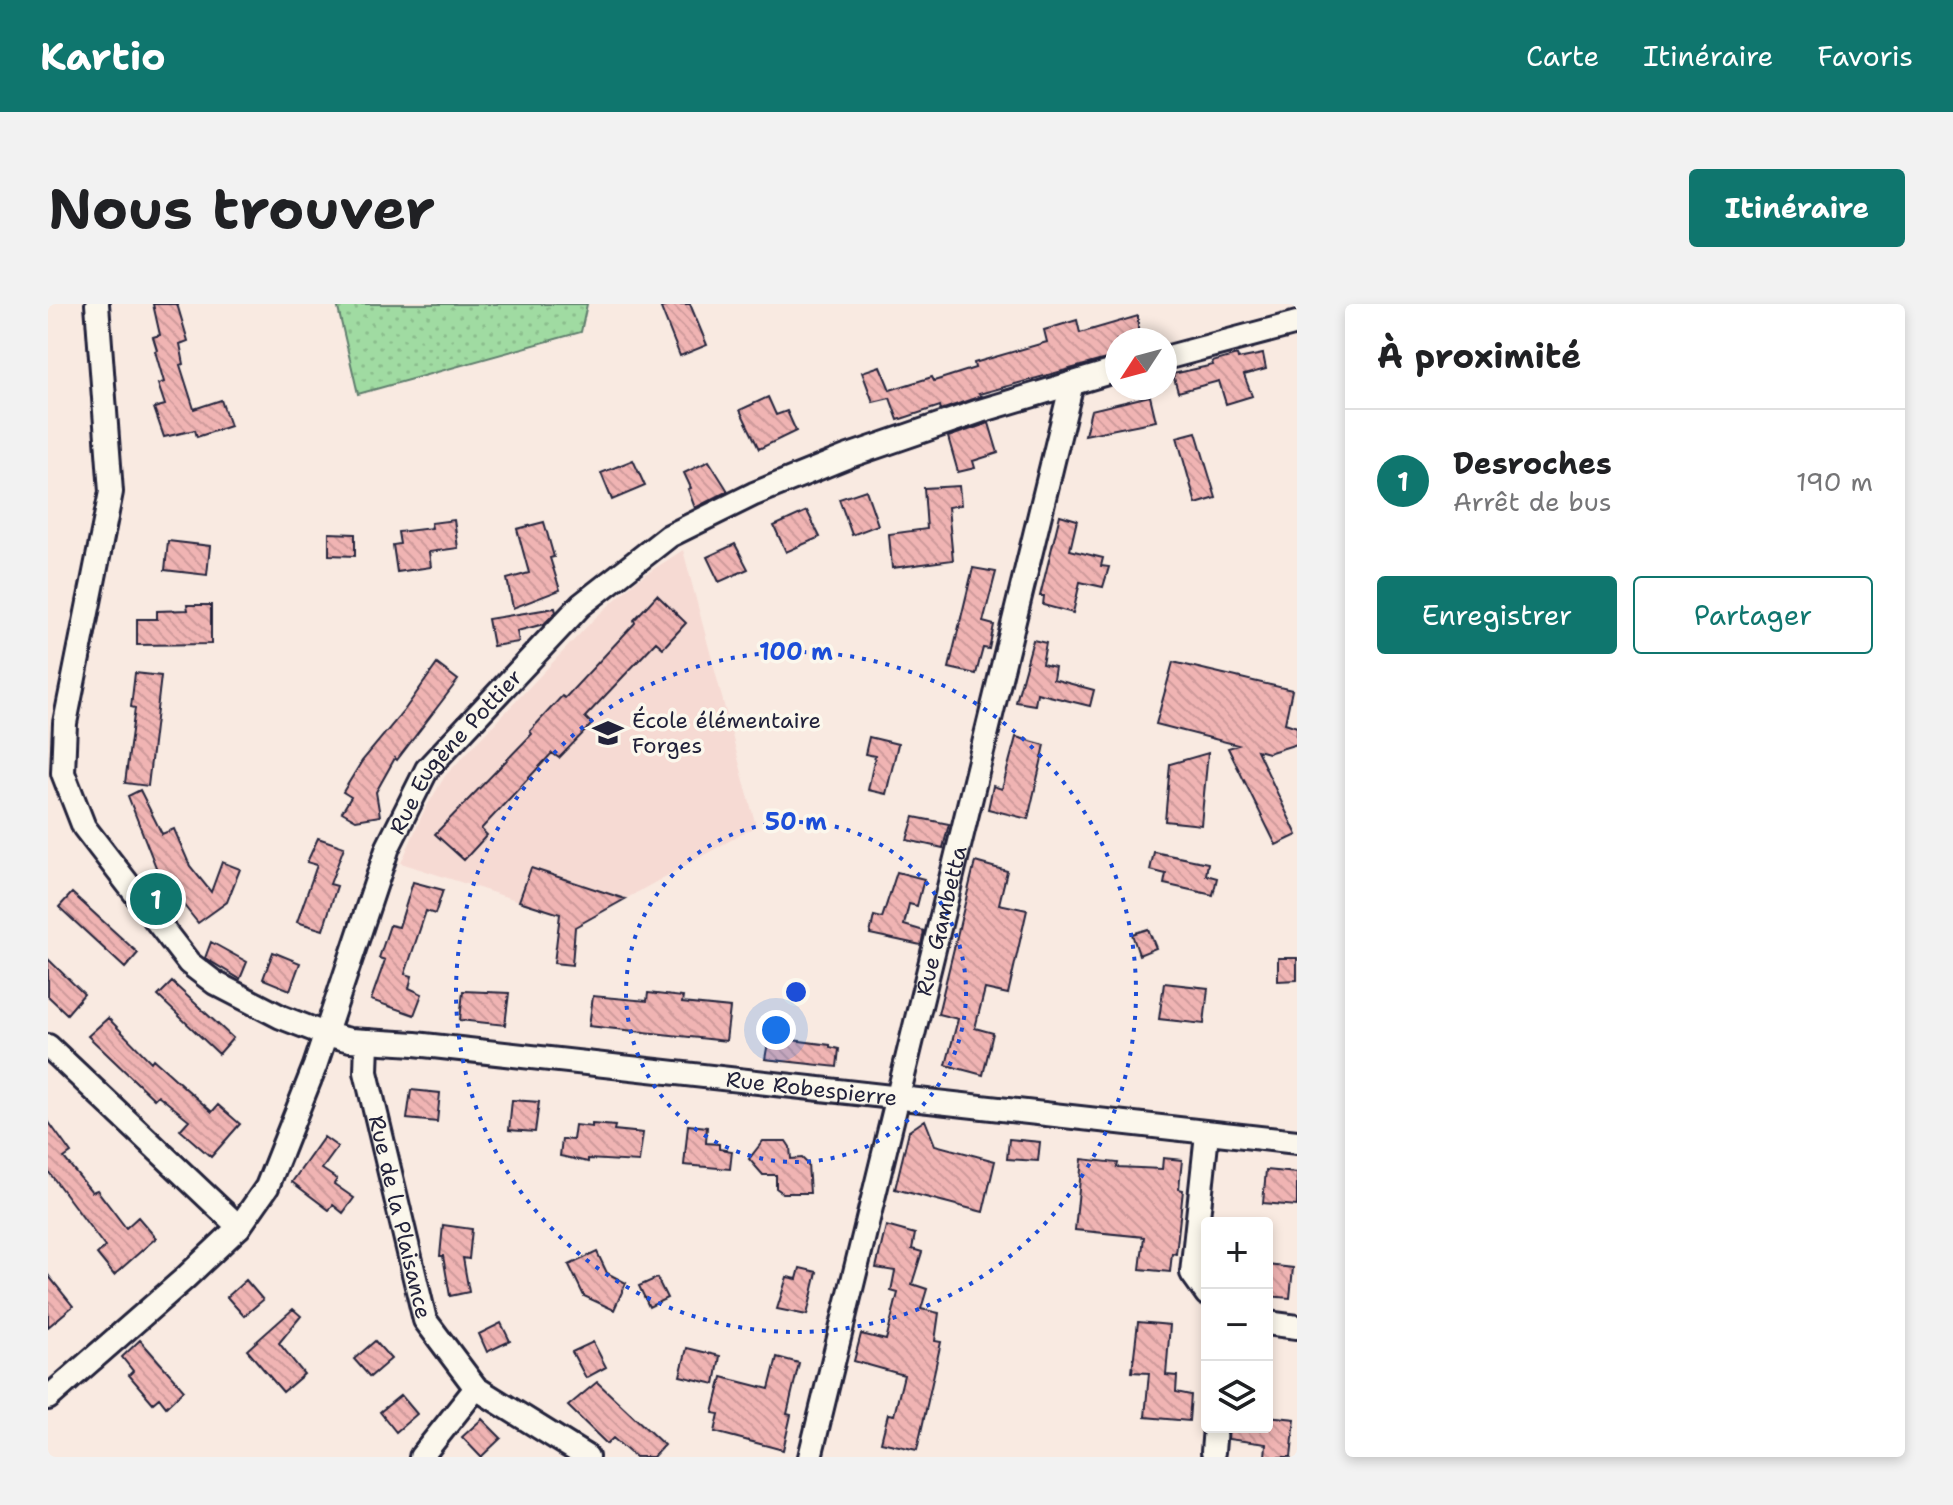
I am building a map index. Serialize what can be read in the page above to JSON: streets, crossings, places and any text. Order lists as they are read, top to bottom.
{
  "streets": {
    "street": [
      "Rue Eugène Pottier",
      "Rue Gambetta",
      "Rue Robespierre",
      "Rue de la Plaisance"
    ]
  },
  "crossings": [
    ["Rue Eugène Pottier", "Rue Gambetta"],
    ["Rue Eugène Pottier", "Rue Robespierre"],
    ["Rue Gambetta", "Rue Robespierre"],
    ["Rue Robespierre", "Rue de la Plaisance"]
  ],
  "places": {
    "school or university": ["École élémentaire Forges"]
  },
  "north": "bottom left",
  "page": {
    "header": "Kartio",
    "nav": ["Carte", "Itinéraire", "Favoris"],
    "buttons": [
      "Itinéraire",
      ["Enregistrer", "Partager"]
    ],
    "title": "Nous trouver",
    "heading": "À proximité",
    "list": [
      {
        "mark": "1",
        "name": "Desroches",
        "note": "Arrêt de bus",
        "value": "190 m"
      }
    ],
    "pins": "1",
    "map_buttons": ["+", "−"]
  },
  "rings": ["100 m", "50 m"]
}
